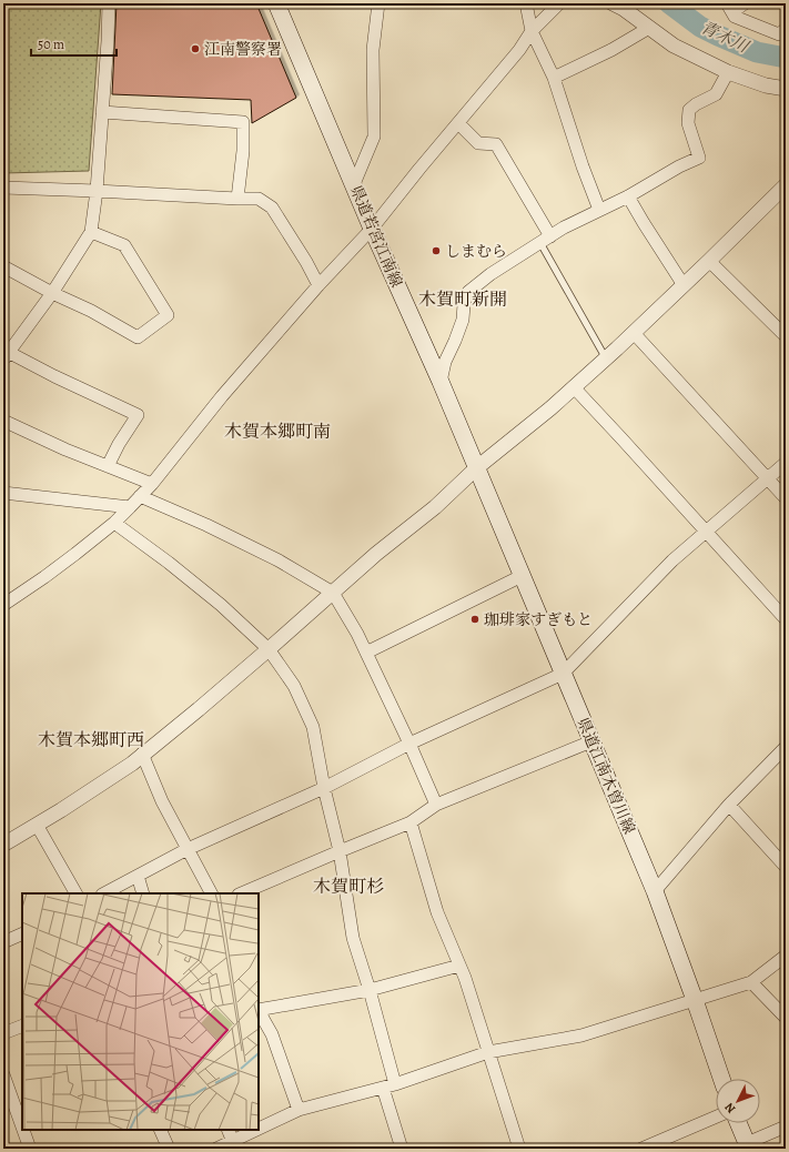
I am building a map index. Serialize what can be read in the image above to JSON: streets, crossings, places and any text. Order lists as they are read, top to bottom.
{
  "streets": {
    "main road": ["県道若宮江南線", "県道江南木曽川線"]
  },
  "crossings": [
    ["県道若宮江南線", "県道江南木曽川線"]
  ],
  "districts": [
    "木賀町新開",
    "木賀本郷町南",
    "木賀本郷町西",
    "木賀町杉"
  ],
  "water": ["青木川"],
  "places": ["江南警察署", "しまむら", "珈琲家すぎもと"],
  "scale_bar": "50 m",
  "north": "bottom left"
}
